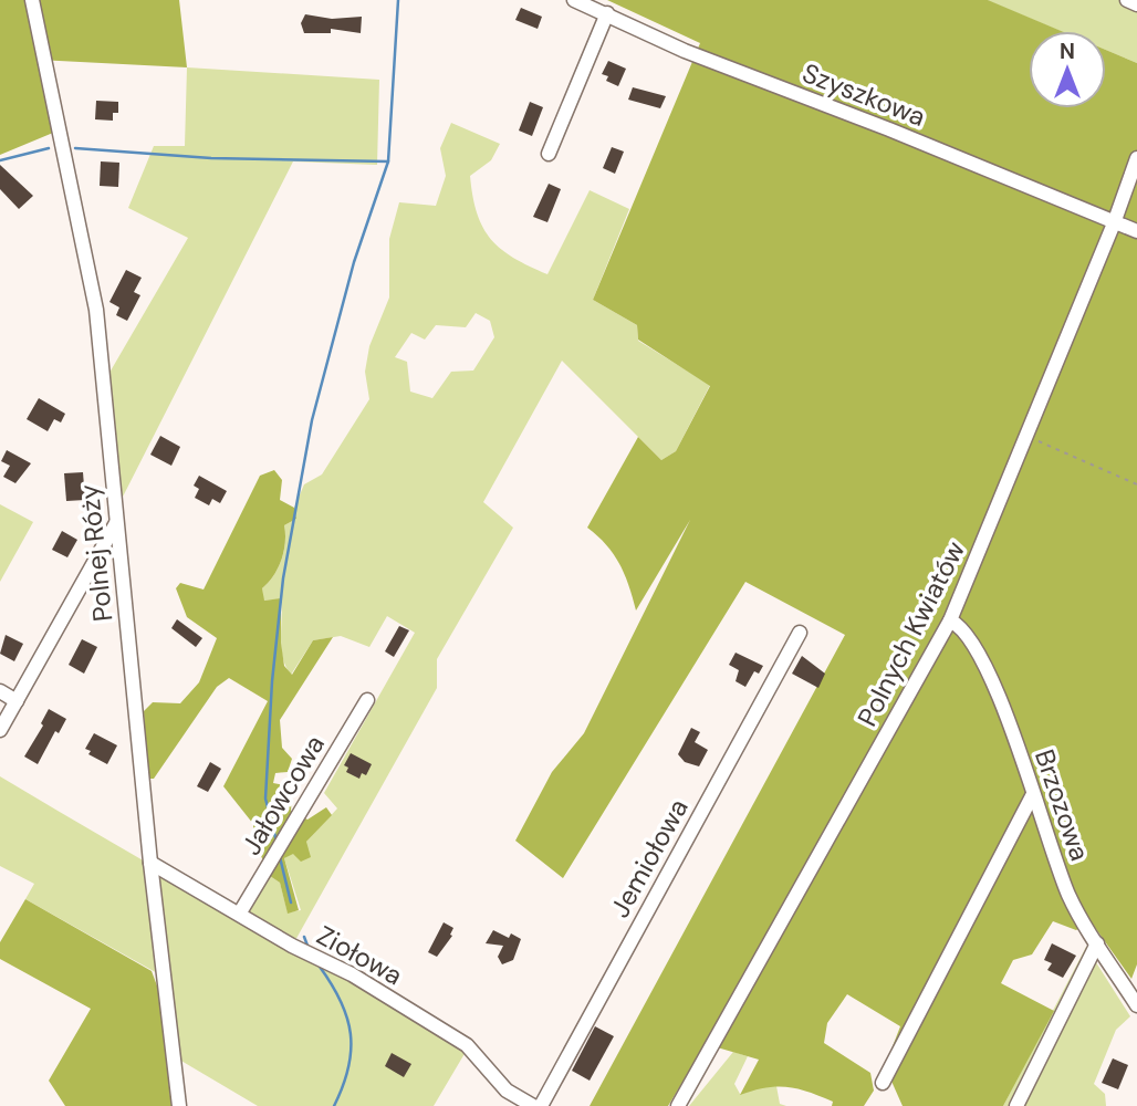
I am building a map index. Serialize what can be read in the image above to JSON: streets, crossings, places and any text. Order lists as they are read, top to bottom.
{
  "streets": {
    "street": [
      "Szyszkowa",
      "Polnej Róży",
      "Polnych Kwiatów",
      "Jałowcowa",
      "Brzozowa",
      "Jemiołowa",
      "Ziołowa"
    ]
  },
  "crossings": [
    ["Szyszkowa", "Polnych Kwiatów"],
    ["Polnej Róży", "Ziołowa"],
    ["Polnych Kwiatów", "Brzozowa"],
    ["Jałowcowa", "Ziołowa"]
  ],
  "north": "top"
}
